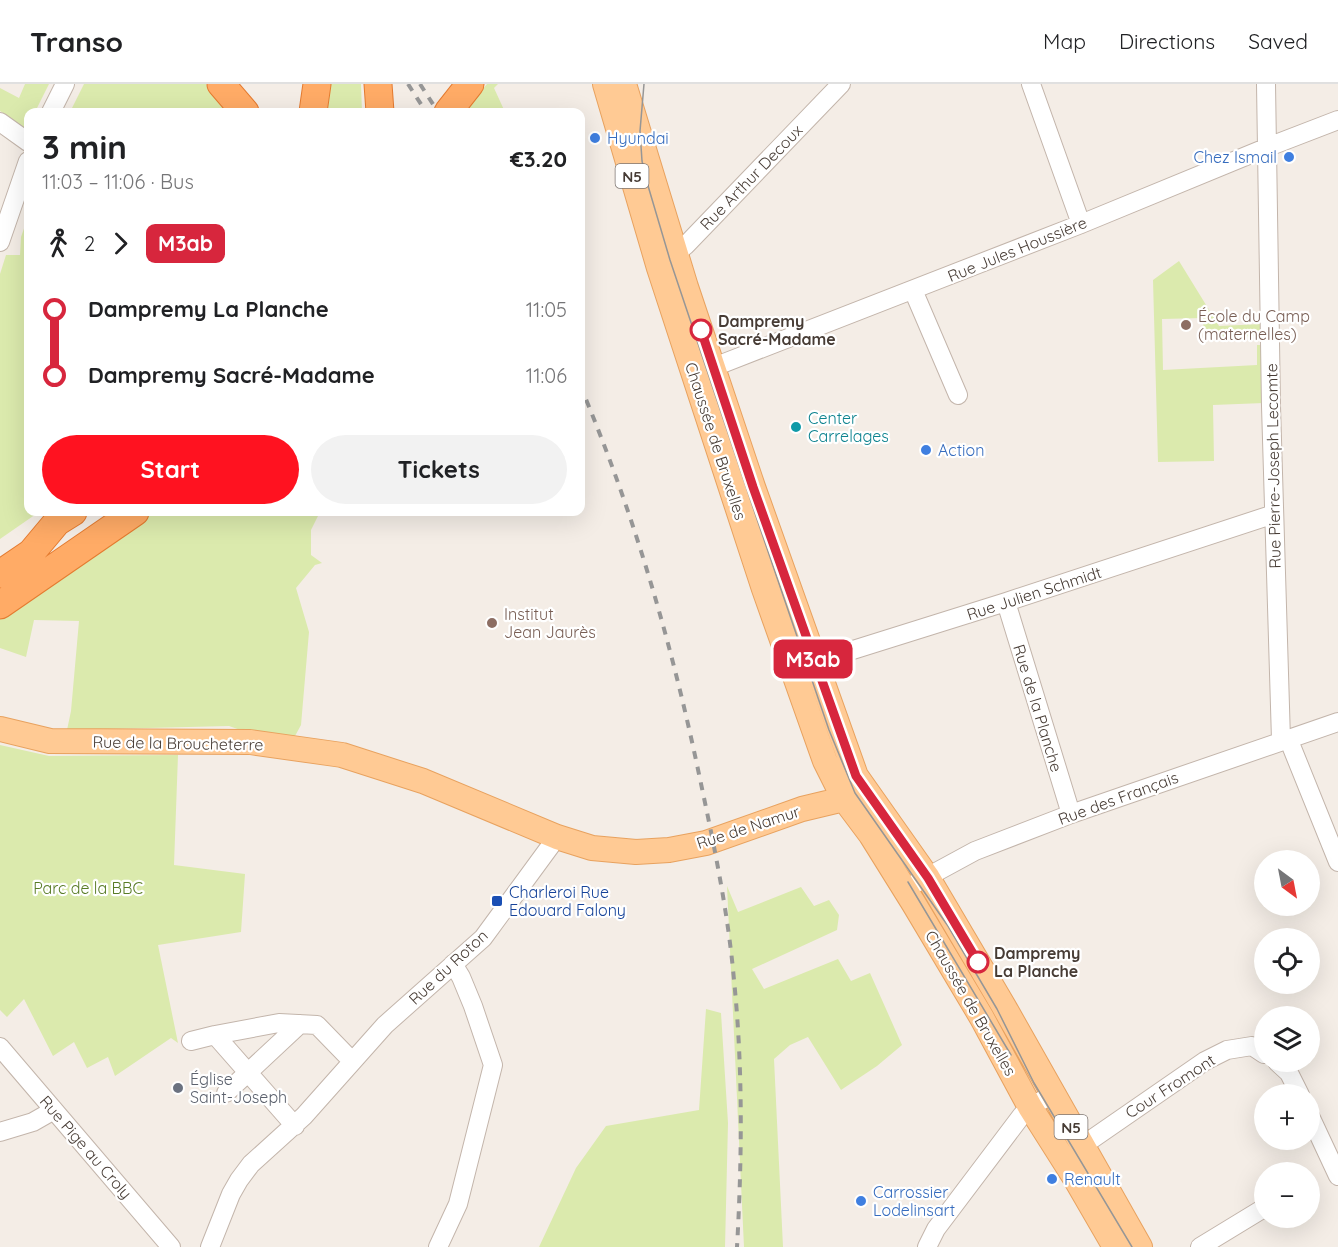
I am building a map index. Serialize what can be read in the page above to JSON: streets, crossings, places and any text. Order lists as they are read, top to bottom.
{
  "streets": {
    "main road": [
      "N5",
      "Chaussée de Bruxelles",
      "Rue de la Broucheterre",
      "Rue de Namur"
    ],
    "street": [
      "Rue Arthur Decoux",
      "Rue Jules Houssière",
      "Rue Pierre-Joseph Lecomte",
      "Rue Julien Schmidt",
      "Rue de la Planche",
      "Rue des Français",
      "Rue du Roton",
      "Cour Fromont",
      "Rue Pige au Croly"
    ]
  },
  "crossings": [
    ["Rue Arthur Decoux", "Chaussée de Bruxelles"],
    ["Rue Jules Houssière", "Chaussée de Bruxelles"],
    ["Rue Jules Houssière", "Rue Pierre-Joseph Lecomte"],
    ["Chaussée de Bruxelles", "Rue Julien Schmidt"],
    ["Chaussée de Bruxelles", "Rue des Français"],
    ["Chaussée de Bruxelles", "Rue de Namur"],
    ["Chaussée de Bruxelles", "Cour Fromont"],
    ["Rue Pierre-Joseph Lecomte", "Rue Julien Schmidt"],
    ["Rue Pierre-Joseph Lecomte", "Rue des Français"],
    ["Rue Julien Schmidt", "Rue de la Planche"],
    ["Rue de la Planche", "Rue des Français"],
    ["Rue de la Broucheterre", "Rue de Namur"],
    ["Rue de la Broucheterre", "Rue du Roton"]
  ],
  "parks": ["Parc de la BBC"],
  "places": {
    "other": [
      "Hyundai",
      "Chez Ismail",
      "École du Camp (maternelles)",
      "Dampremy Sacré-Madame",
      "Center Carrelages",
      "Action",
      "Institut Jean Jaurès",
      "Dampremy La Planche",
      "Église Saint-Joseph",
      "Renault",
      "Carrossier Lodelinsart"
    ],
    "transit": ["Charleroi Rue Edouard Falony"]
  },
  "lines": ["bus line M3ab"],
  "north": "bottom right",
  "page": {
    "header": "Transo",
    "nav": ["Map", "Directions", "Saved"],
    "on_map": "M3ab",
    "heading": ["3 min", "11:03 – 11:06 · Bus", "€3.20"],
    "legs": ["2", "M3ab"],
    "list": [
      {
        "name": "Dampremy La Planche",
        "value": "11:05"
      },
      {
        "name": "Dampremy Sacré-Madame",
        "value": "11:06"
      }
    ],
    "buttons": ["Start", "Tickets"],
    "map_buttons": ["+", "−"]
  }
}
